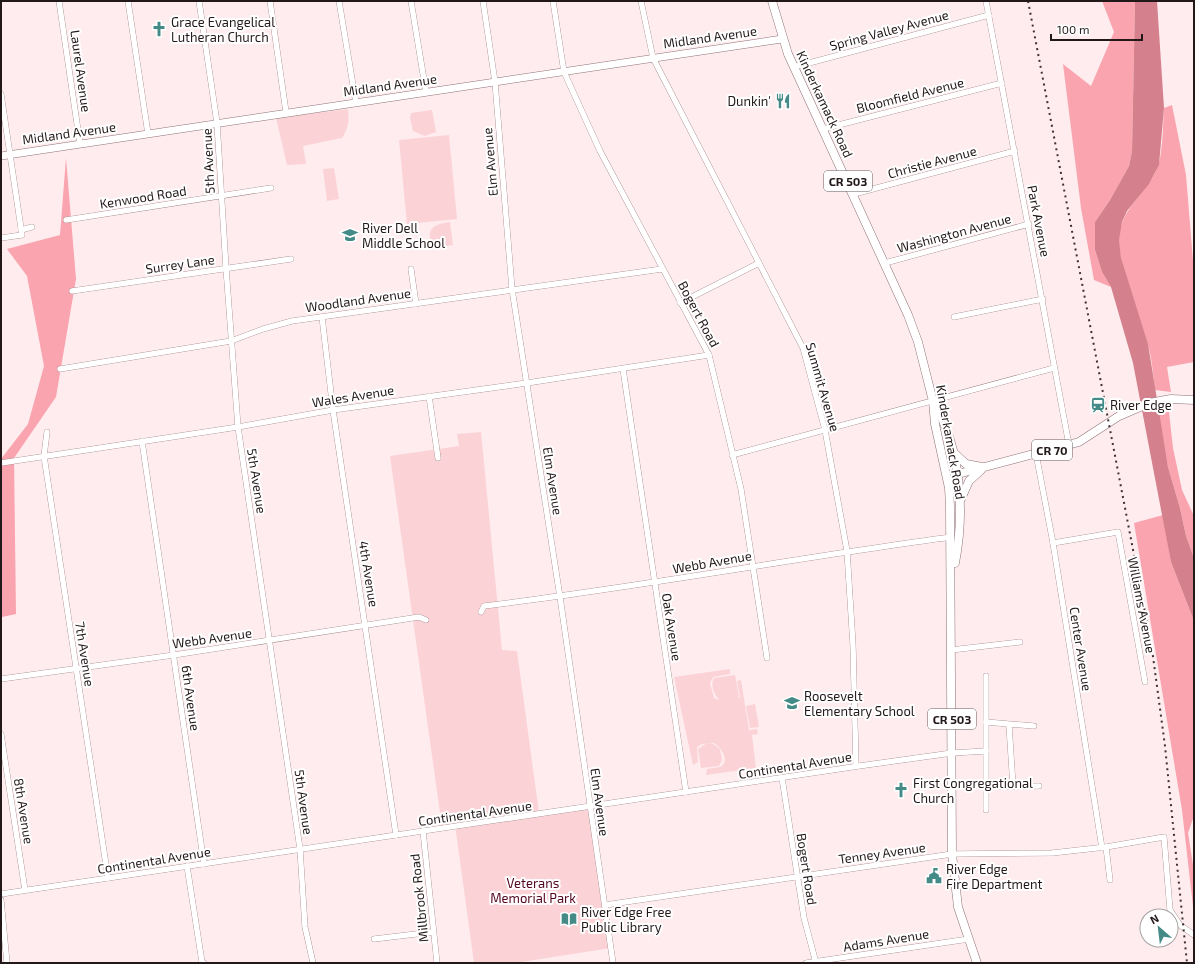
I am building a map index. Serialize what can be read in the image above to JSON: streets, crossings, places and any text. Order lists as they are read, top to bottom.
{
  "streets": {
    "main road": ["Kinderkamack Road", "CR 503", "CR 70"],
    "street": [
      "Spring Valley Avenue",
      "Midland Avenue",
      "Laurel Avenue",
      "Bloomfield Avenue",
      "5th Avenue",
      "Elm Avenue",
      "Christie Avenue",
      "Kenwood Road",
      "Park Avenue",
      "Washington Avenue",
      "Surrey Lane",
      "Woodland Avenue",
      "Bogert Road",
      "Summit Avenue",
      "Wales Avenue",
      "Webb Avenue",
      "4th Avenue",
      "Williams Avenue",
      "Oak Avenue",
      "Center Avenue",
      "7th Avenue",
      "6th Avenue",
      "Continental Avenue",
      "8th Avenue",
      "Tenney Avenue",
      "Millbrook Road",
      "Adams Avenue"
    ]
  },
  "crossings": [
    ["Spring Valley Avenue", "Kinderkamack Road"],
    ["Spring Valley Avenue", "Park Avenue"],
    ["Midland Avenue", "Laurel Avenue"],
    ["Midland Avenue", "Kinderkamack Road"],
    ["Midland Avenue", "5th Avenue"],
    ["Midland Avenue", "Elm Avenue"],
    ["Midland Avenue", "Bogert Road"],
    ["Midland Avenue", "Summit Avenue"],
    ["Bloomfield Avenue", "Kinderkamack Road"],
    ["Bloomfield Avenue", "Park Avenue"],
    ["Kinderkamack Road", "Christie Avenue"],
    ["Kinderkamack Road", "Washington Avenue"],
    ["Kinderkamack Road", "Webb Avenue"],
    ["Kinderkamack Road", "Continental Avenue"],
    ["Kinderkamack Road", "Tenney Avenue"],
    ["Kinderkamack Road", "Adams Avenue"],
    ["5th Avenue", "Kenwood Road"],
    ["5th Avenue", "Surrey Lane"],
    ["5th Avenue", "Woodland Avenue"],
    ["5th Avenue", "Wales Avenue"],
    ["5th Avenue", "Webb Avenue"],
    ["5th Avenue", "Continental Avenue"],
    ["Elm Avenue", "Woodland Avenue"],
    ["Elm Avenue", "Wales Avenue"],
    ["Elm Avenue", "Webb Avenue"],
    ["Elm Avenue", "Continental Avenue"],
    ["Elm Avenue", "Tenney Avenue"],
    ["Christie Avenue", "Park Avenue"],
    ["Park Avenue", "Washington Avenue"],
    ["Park Avenue", "CR 70"],
    ["Woodland Avenue", "Bogert Road"],
    ["Woodland Avenue", "4th Avenue"],
    ["Bogert Road", "Wales Avenue"],
    ["Bogert Road", "Webb Avenue"],
    ["Bogert Road", "Continental Avenue"],
    ["Bogert Road", "Tenney Avenue"],
    ["Bogert Road", "Adams Avenue"],
    ["Summit Avenue", "Webb Avenue"],
    ["Summit Avenue", "Continental Avenue"],
    ["Wales Avenue", "4th Avenue"],
    ["Wales Avenue", "Oak Avenue"],
    ["Wales Avenue", "7th Avenue"],
    ["Wales Avenue", "6th Avenue"],
    ["CR 70", "Center Avenue"],
    ["Webb Avenue", "4th Avenue"],
    ["Webb Avenue", "Oak Avenue"],
    ["Webb Avenue", "7th Avenue"],
    ["Webb Avenue", "6th Avenue"],
    ["4th Avenue", "Continental Avenue"],
    ["Williams Avenue", "Center Avenue"],
    ["Oak Avenue", "Continental Avenue"],
    ["Center Avenue", "Tenney Avenue"],
    ["7th Avenue", "Continental Avenue"],
    ["6th Avenue", "Continental Avenue"],
    ["Continental Avenue", "8th Avenue"],
    ["Continental Avenue", "Millbrook Road"]
  ],
  "parks": ["Veterans Memorial Park"],
  "places": {
    "church": ["Grace Evangelical Lutheran Church", "First Congregational Church"],
    "restaurant": ["Dunkin'"],
    "school or university": ["River Dell Middle School", "Roosevelt Elementary School"],
    "station": ["River Edge"],
    "public building": ["River Edge Fire Department"],
    "library": ["River Edge Free Public Library"]
  },
  "scale_bar": "100 m",
  "north": "top left"
}
